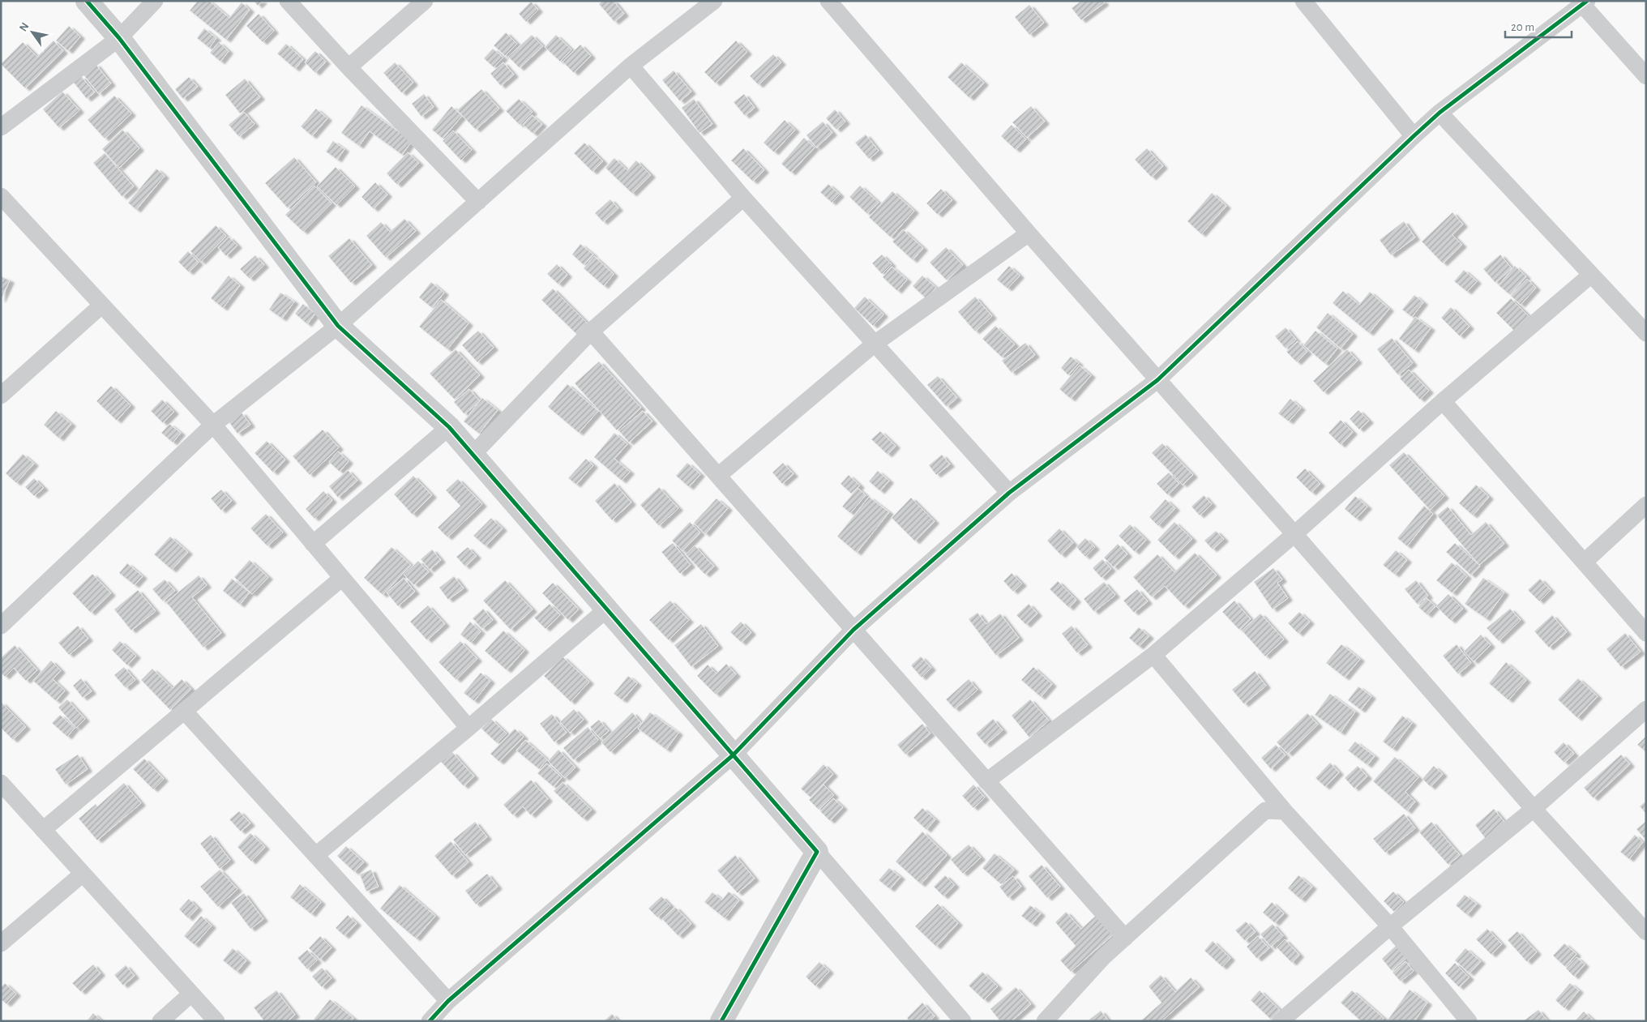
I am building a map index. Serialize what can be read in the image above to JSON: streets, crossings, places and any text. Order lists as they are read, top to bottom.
{
  "scale_bar": "20 m",
  "north": "top left"
}
